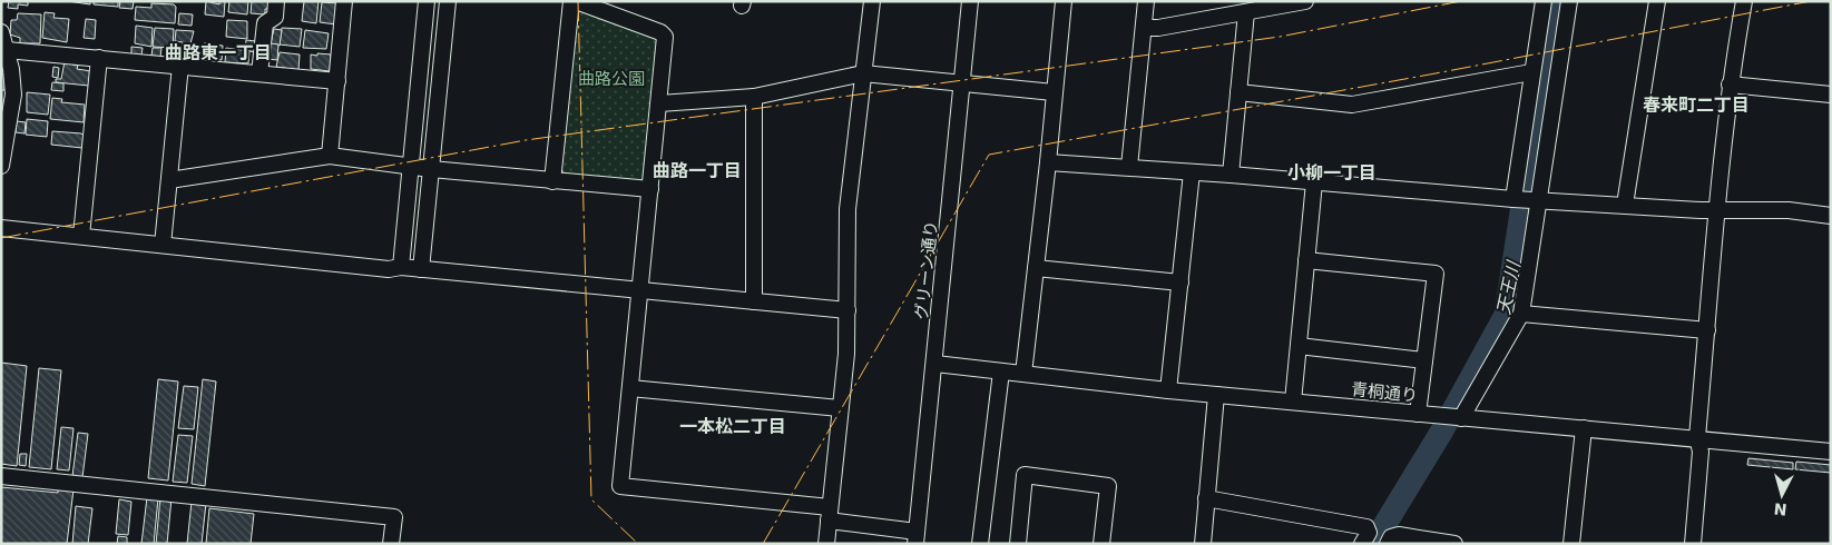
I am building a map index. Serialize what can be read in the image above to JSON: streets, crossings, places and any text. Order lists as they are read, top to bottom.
{
  "streets": {
    "street": ["グリーン通り", "青桐通り"]
  },
  "crossings": [
    ["グリーン通り", "青桐通り"]
  ],
  "districts": [
    "曲路東一丁目",
    "春来町二丁目",
    "曲路一丁目",
    "小柳一丁目",
    "一本松二丁目"
  ],
  "water": ["天王川"],
  "parks": ["曲路公園"],
  "north": "bottom"
}
